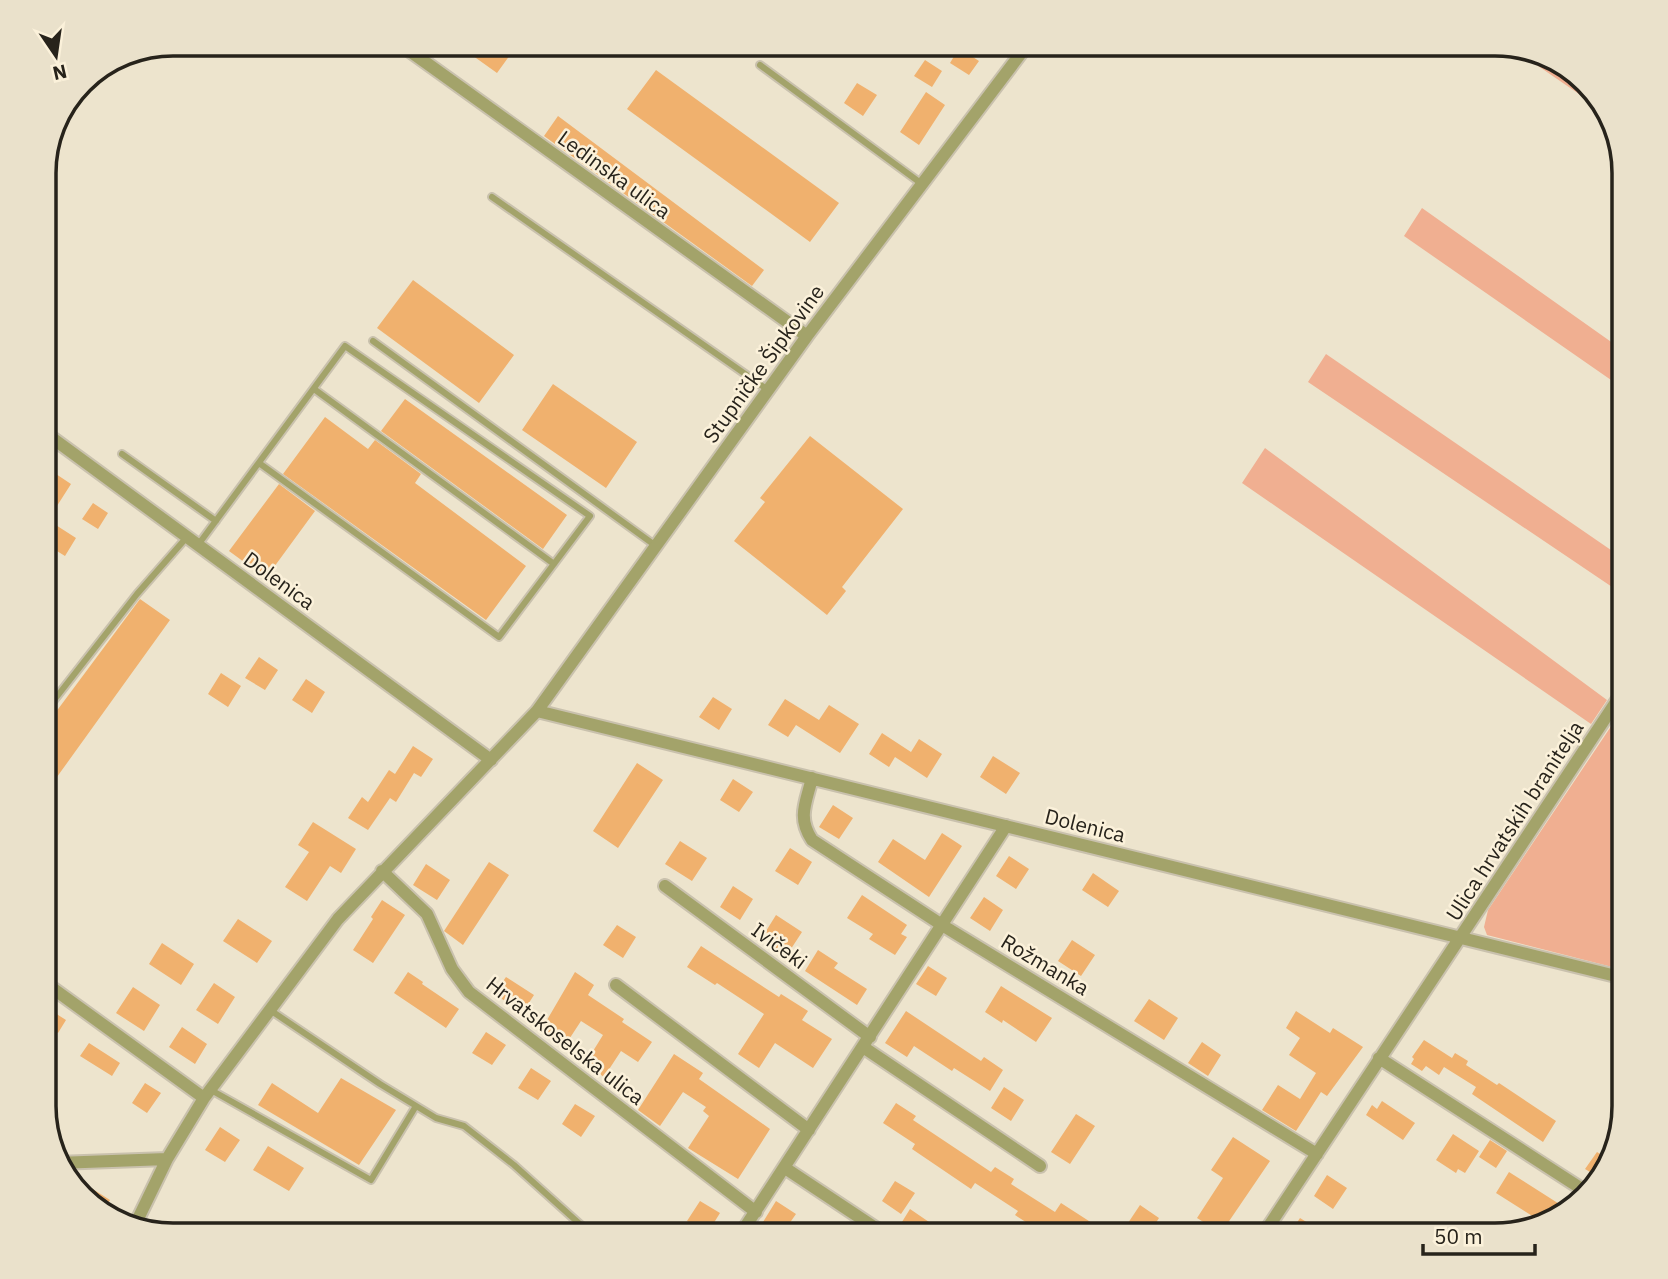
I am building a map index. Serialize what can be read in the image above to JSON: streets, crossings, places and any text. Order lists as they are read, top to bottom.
{
  "streets": {
    "street": [
      "Ledinska ulica",
      "Stupničke Šipkovine",
      "Dolenica",
      "Ulica hrvatskih branitelja",
      "Ivičeki",
      "Rožmanka",
      "Hrvatskoselska ulica"
    ]
  },
  "crossings": [
    ["Ledinska ulica", "Stupničke Šipkovine"],
    ["Stupničke Šipkovine", "Dolenica"],
    ["Dolenica", "Ulica hrvatskih branitelja"],
    ["Dolenica", "Rožmanka"]
  ],
  "scale_bar": "50 m",
  "north": "bottom"
}
